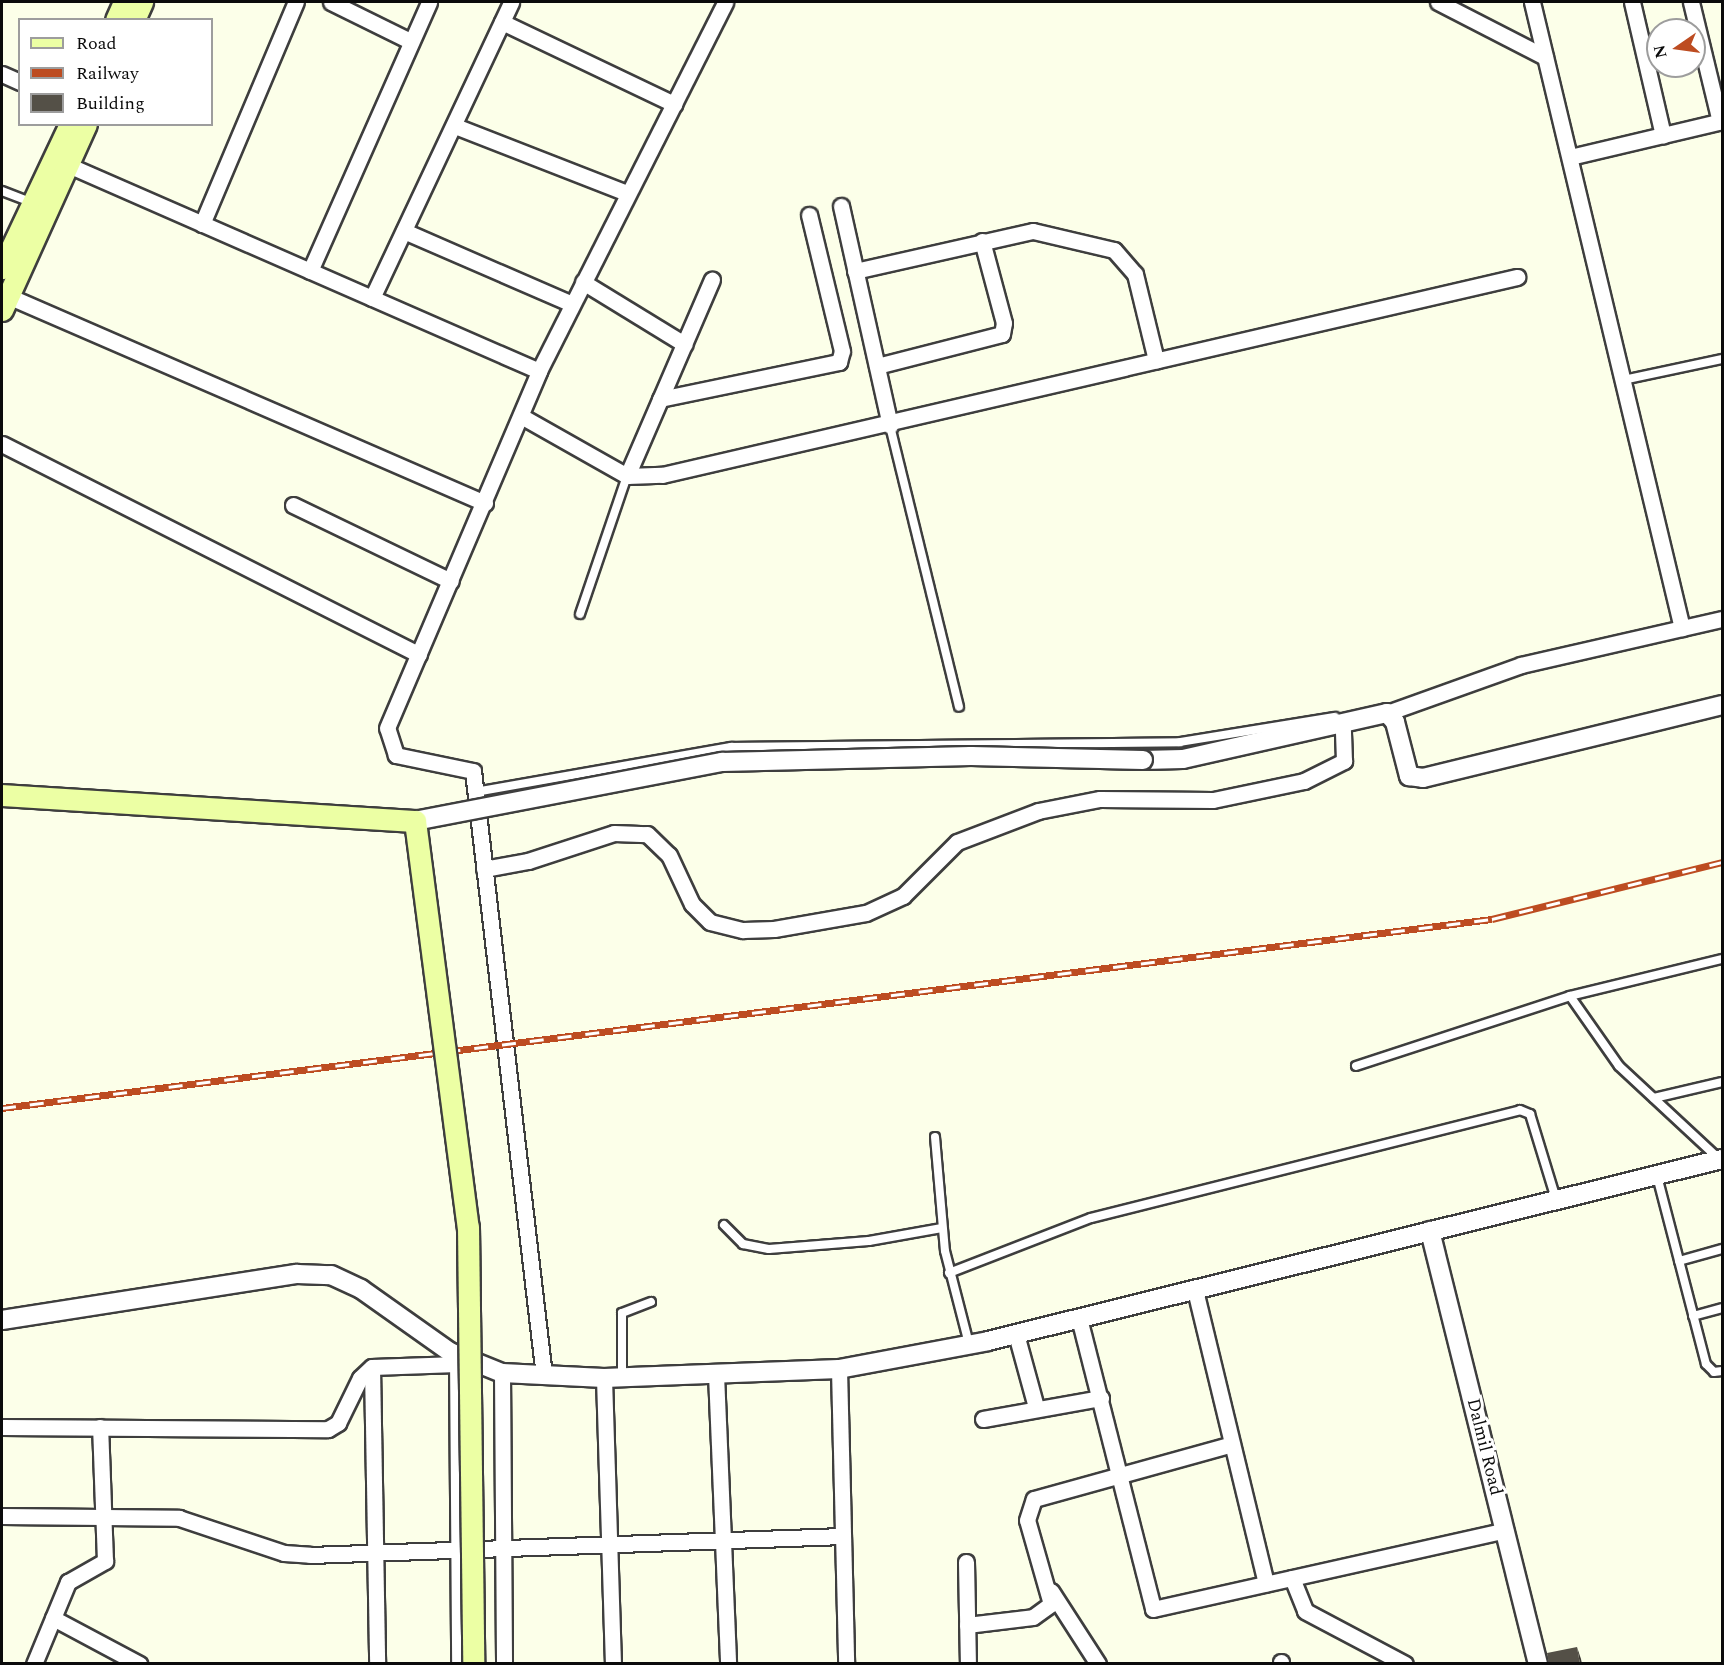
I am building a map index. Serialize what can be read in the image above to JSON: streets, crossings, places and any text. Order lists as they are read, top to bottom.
{
  "streets": {
    "street": ["Dalmil Road"]
  },
  "legend": ["Road", "Railway", "Building"],
  "north": "left"
}
